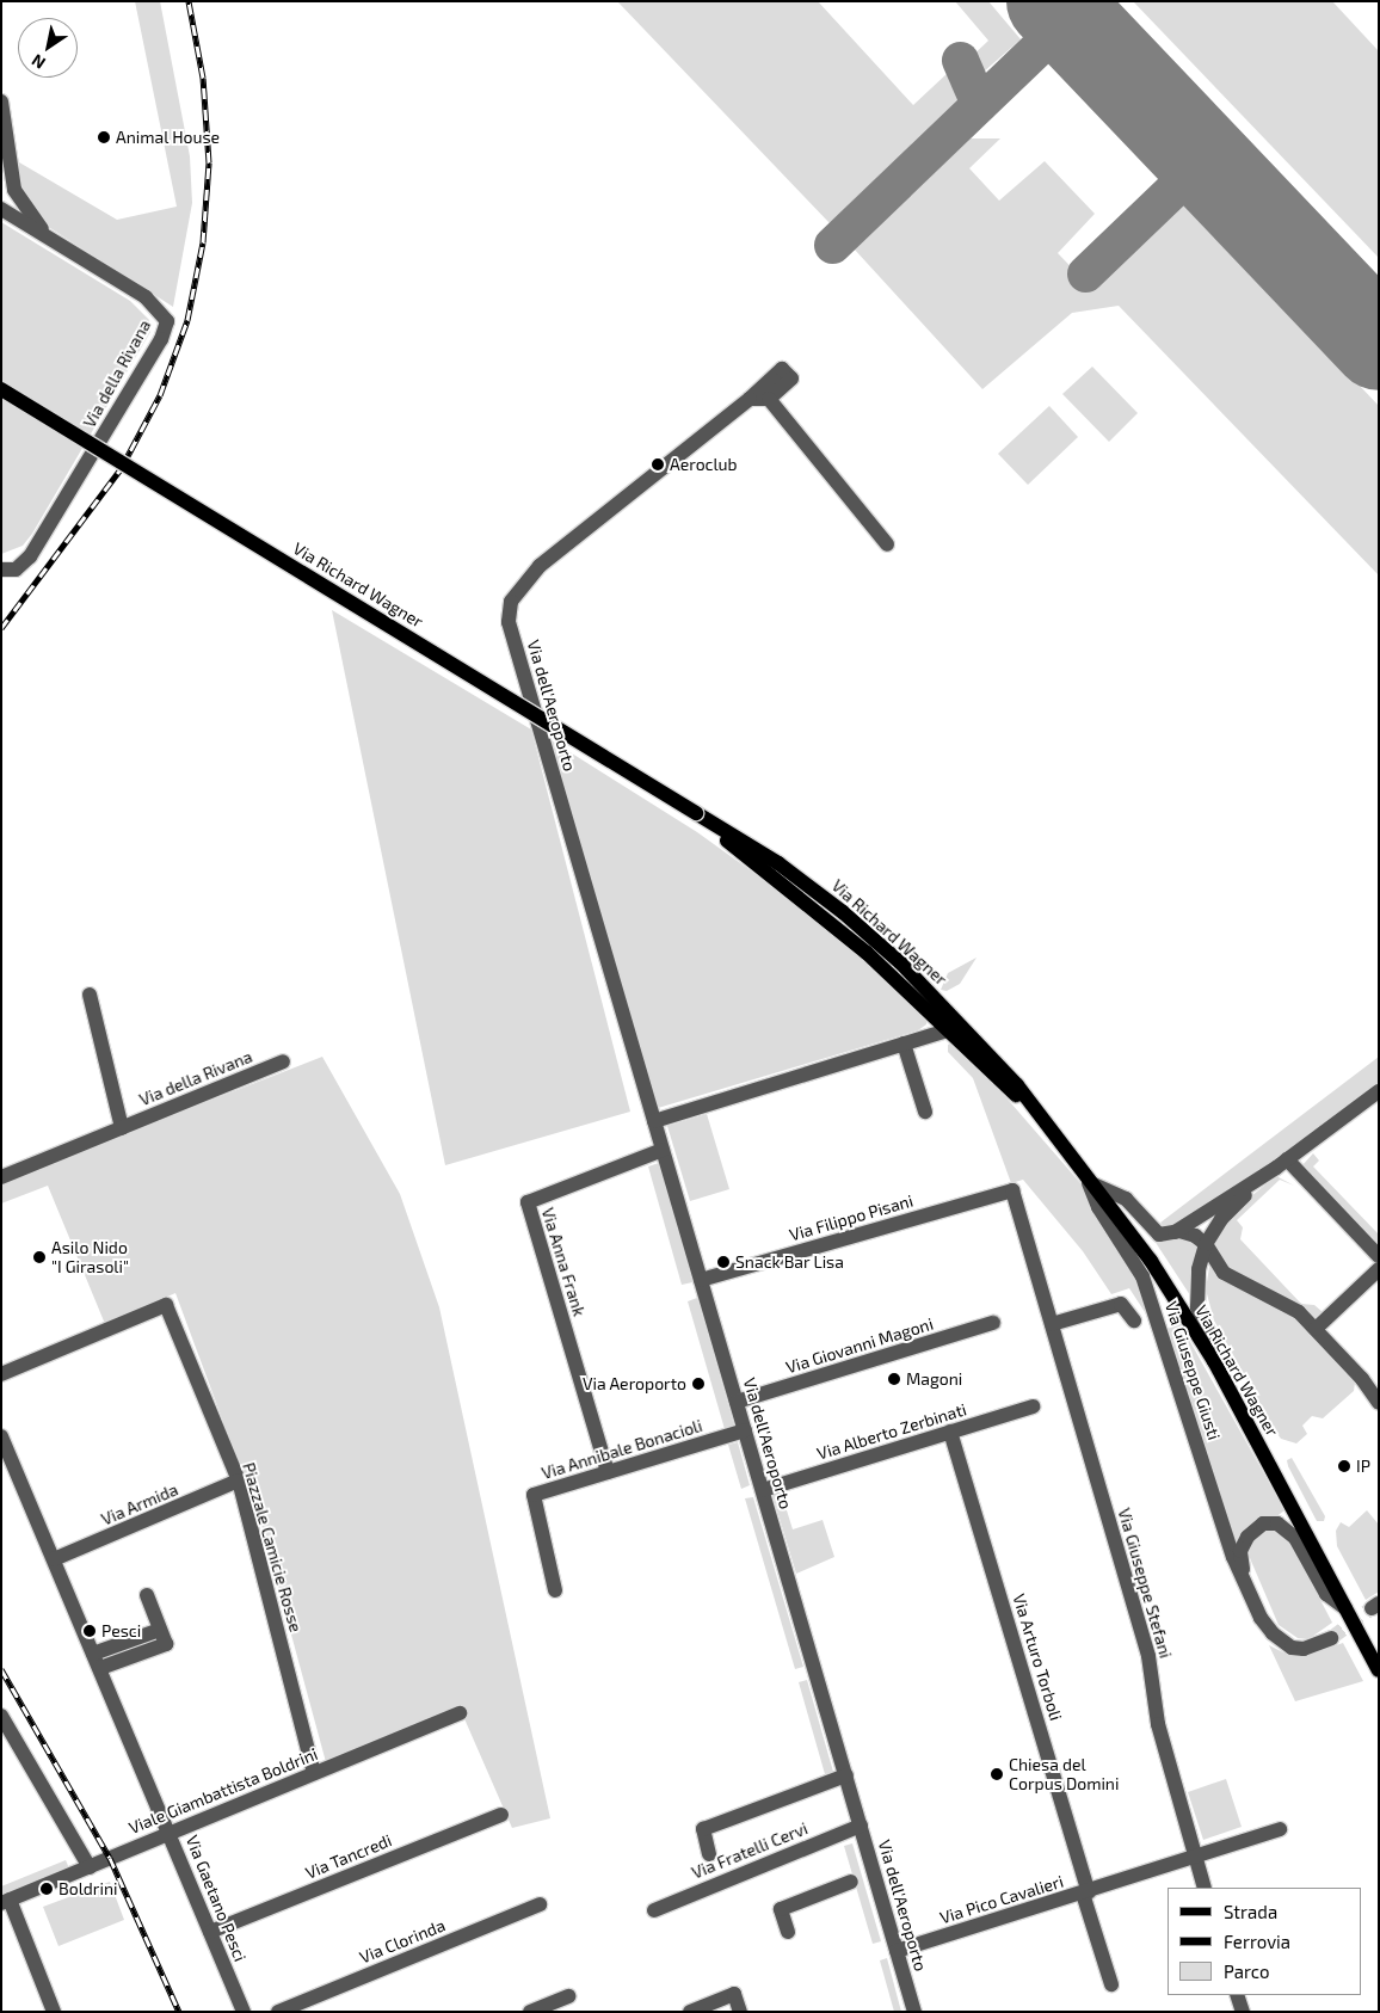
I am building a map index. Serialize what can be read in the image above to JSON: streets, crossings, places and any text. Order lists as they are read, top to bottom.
{
  "streets": {
    "main road": ["Via Richard Wagner"],
    "street": [
      "Via della Rivana",
      "Via dell'Aeroporto",
      "Via Filippo Pisani",
      "Via Anna Frank",
      "Via Giovanni Magoni",
      "Via Giuseppe Giusti",
      "Via Alberto Zerbinati",
      "Via Annibale Bonacioli",
      "Via Armida",
      "Piazzale Camicie Rosse",
      "Via Giuseppe Stefani",
      "Via Arturo Torboli",
      "Viale Giambattista Boldrini",
      "Via Fratelli Cervi",
      "Via Tancredi",
      "Via Gaetano Pesci",
      "Via Pico Cavalieri",
      "Via Clorinda"
    ]
  },
  "crossings": [
    ["Via Richard Wagner", "Via Giuseppe Giusti"],
    ["Via dell'Aeroporto", "Via Filippo Pisani"],
    ["Via dell'Aeroporto", "Via Anna Frank"],
    ["Via dell'Aeroporto", "Via Giovanni Magoni"],
    ["Via dell'Aeroporto", "Via Alberto Zerbinati"],
    ["Via dell'Aeroporto", "Via Annibale Bonacioli"],
    ["Via dell'Aeroporto", "Via Fratelli Cervi"],
    ["Via dell'Aeroporto", "Via Pico Cavalieri"],
    ["Via Filippo Pisani", "Via Giuseppe Stefani"],
    ["Via Anna Frank", "Via Annibale Bonacioli"],
    ["Via Alberto Zerbinati", "Via Arturo Torboli"],
    ["Via Armida", "Piazzale Camicie Rosse"],
    ["Via Armida", "Via Gaetano Pesci"],
    ["Piazzale Camicie Rosse", "Viale Giambattista Boldrini"],
    ["Via Giuseppe Stefani", "Via Pico Cavalieri"],
    ["Via Arturo Torboli", "Via Pico Cavalieri"],
    ["Viale Giambattista Boldrini", "Via Gaetano Pesci"],
    ["Via Tancredi", "Via Gaetano Pesci"]
  ],
  "places": [
    "Animal House",
    "Aeroclub",
    "Asilo Nido \"I Girasoli\"",
    "Snack Bar Lisa",
    "Magoni",
    "Via Aeroporto",
    "IP",
    "Pesci",
    "Chiesa del Corpus Domini",
    "Boldrini"
  ],
  "legend": ["Strada", "Ferrovia", "Parco"],
  "north": "bottom left"
}
